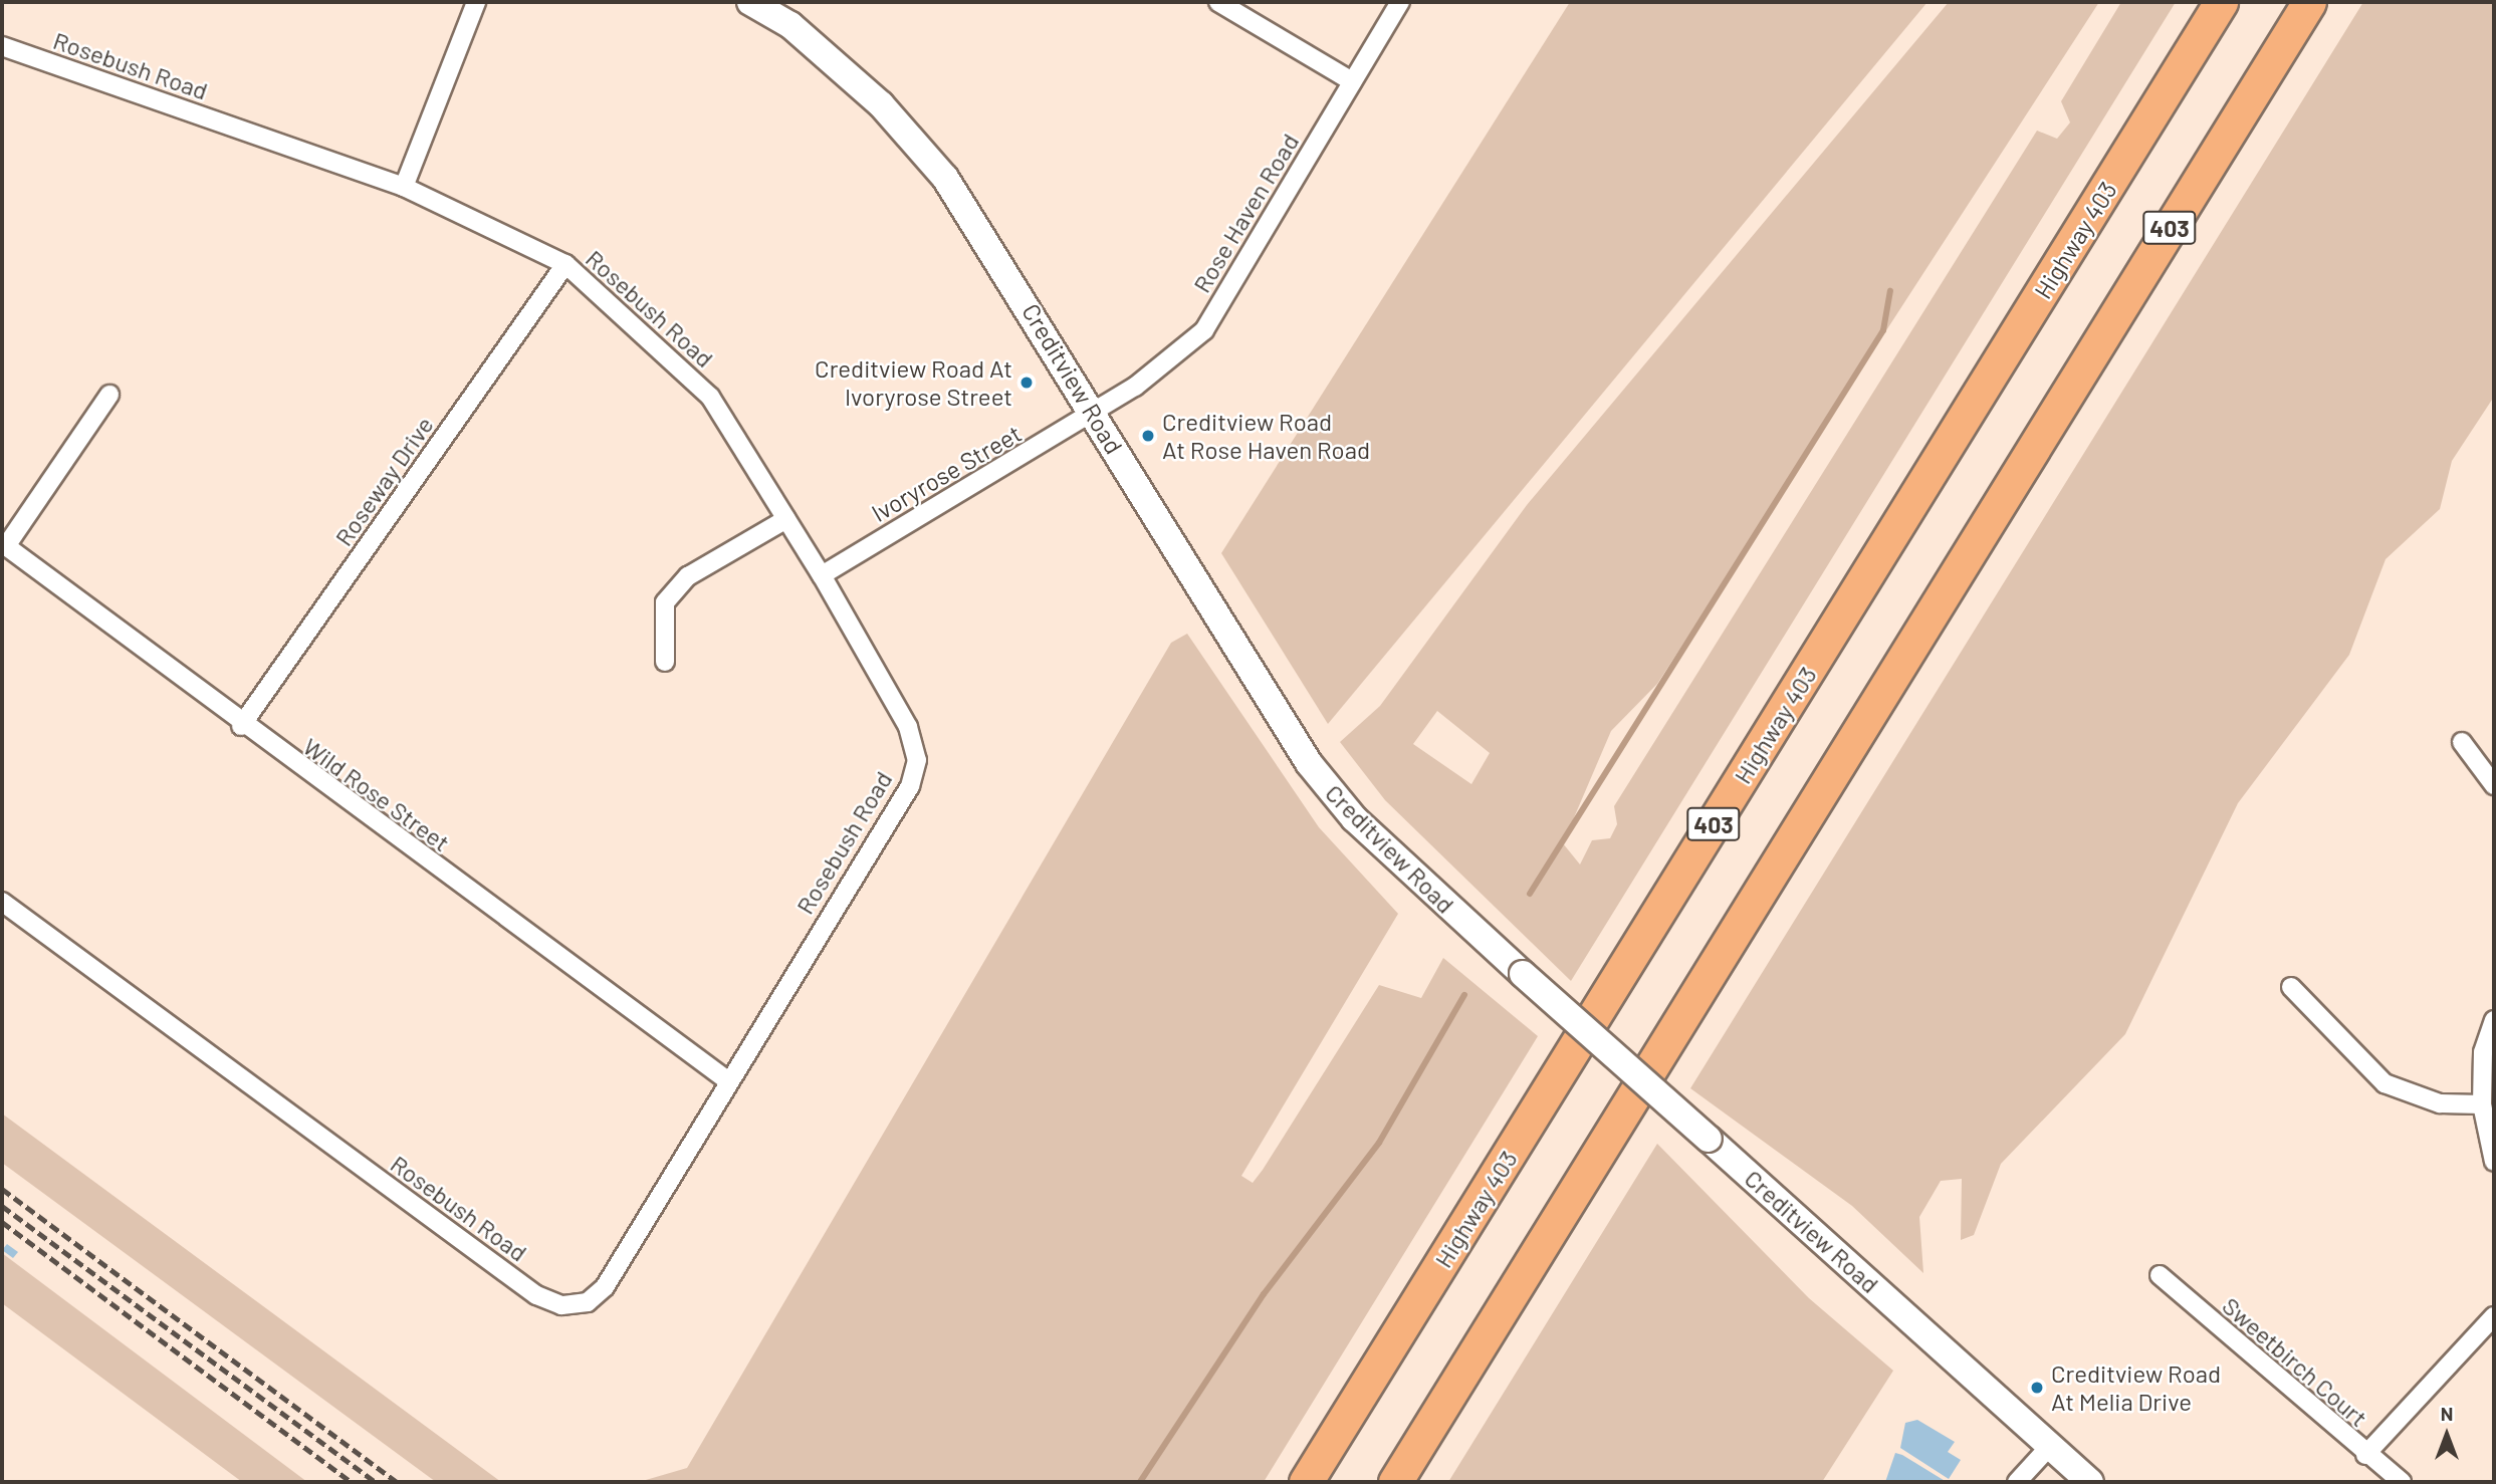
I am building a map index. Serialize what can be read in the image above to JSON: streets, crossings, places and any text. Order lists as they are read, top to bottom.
{
  "streets": {
    "highway": ["403", "Highway 403"],
    "main road": ["Creditview Road"],
    "street": [
      "Rosebush Road",
      "Rose Haven Road",
      "Ivoryrose Street",
      "Roseway Drive",
      "Wild Rose Street",
      "Sweetbirch Court"
    ]
  },
  "crossings": [
    ["Rosebush Road", "Ivoryrose Street"],
    ["Rosebush Road", "Roseway Drive"],
    ["Rosebush Road", "Wild Rose Street"],
    ["Rose Haven Road", "Creditview Road"],
    ["Rose Haven Road", "Ivoryrose Street"],
    ["Creditview Road", "Ivoryrose Street"],
    ["Roseway Drive", "Wild Rose Street"]
  ],
  "places": ["Creditview Road At Ivoryrose Street", "Creditview Road At Rose Haven Road", "Creditview Road At Melia Drive"],
  "north": "top"
}
